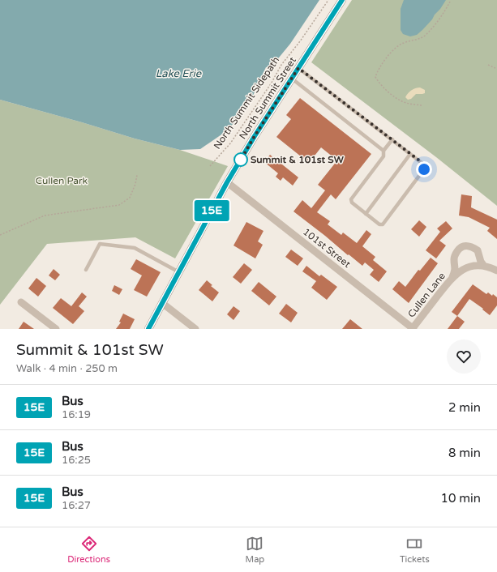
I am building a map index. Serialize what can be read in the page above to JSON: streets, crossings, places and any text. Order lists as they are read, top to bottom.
{
  "streets": {
    "main road": ["North Summit Street"],
    "street": ["101st Street", "Cullen Lane"],
    "path": ["North Summit Sidepath"]
  },
  "crossings": [
    ["North Summit Street", "101st Street"],
    ["101st Street", "Cullen Lane"]
  ],
  "water": ["Lake Erie"],
  "parks": ["Cullen Park"],
  "places": ["Summit & 101st SW"],
  "lines": ["bus line 15E"],
  "page": {
    "on_map": "15E",
    "heading": ["Summit & 101st SW", "Walk · 4 min · 250 m"],
    "list": [
      {
        "mark": "15E",
        "name": "Bus",
        "note": "16:19",
        "value": "2 min"
      },
      {
        "mark": "15E",
        "name": "Bus",
        "note": "16:25",
        "value": "8 min"
      },
      {
        "mark": "15E",
        "name": "Bus",
        "note": "16:27",
        "value": "10 min"
      }
    ],
    "tabs": ["Directions", "Map", "Tickets"]
  }
}
